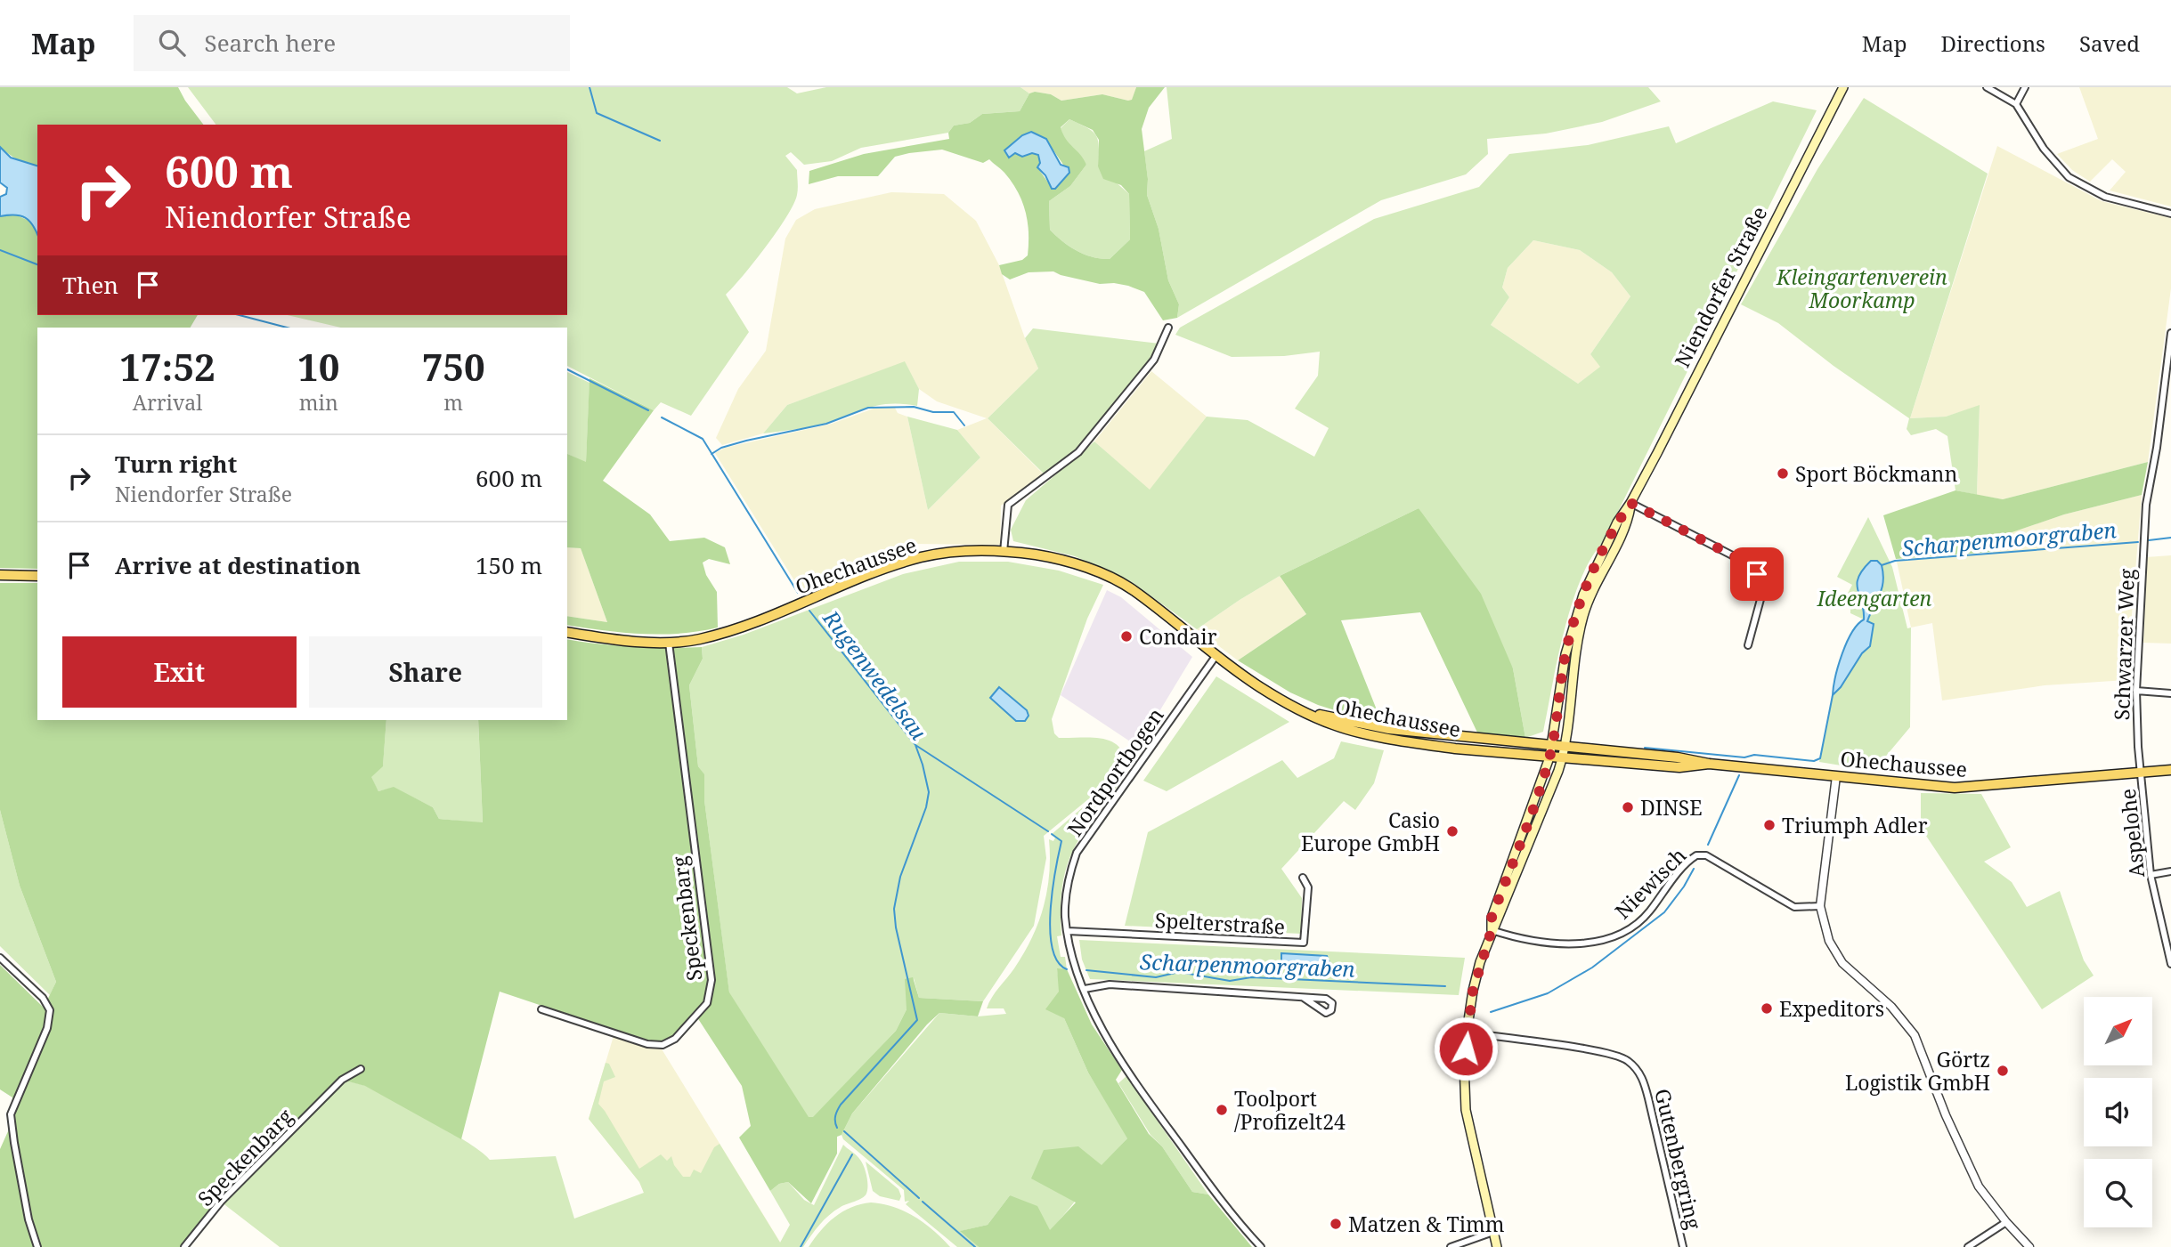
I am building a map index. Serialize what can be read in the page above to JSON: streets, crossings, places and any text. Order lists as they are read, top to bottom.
{
  "streets": {
    "main road": ["Niendorfer Straße", "Ohechaussee"],
    "street": [
      "Schwarzer Weg",
      "Nordportbogen",
      "Aspelohe",
      "Niewisch",
      "Speckenbarg",
      "Spelterstraße",
      "Gutenbergring"
    ]
  },
  "crossings": [
    ["Niendorfer Straße", "Ohechaussee"],
    ["Niendorfer Straße", "Niewisch"],
    ["Niendorfer Straße", "Gutenbergring"],
    ["Ohechaussee", "Schwarzer Weg"],
    ["Ohechaussee", "Nordportbogen"],
    ["Ohechaussee", "Aspelohe"],
    ["Ohechaussee", "Speckenbarg"],
    ["Schwarzer Weg", "Aspelohe"],
    ["Nordportbogen", "Spelterstraße"]
  ],
  "water": ["Scharpenmoorgraben", "Rugenwedelsau"],
  "parks": ["Kleingartenverein Moorkamp", "Ideengarten"],
  "places": [
    "Sport Böckmann",
    "Condair",
    "DINSE",
    "Triumph Adler",
    "Casio Europe GmbH",
    "Expeditors",
    "Görtz Logistik GmbH",
    "Toolport /Profizelt24",
    "Matzen & Timm"
  ],
  "north": "top right",
  "page": {
    "header": "Map",
    "search": "Search here",
    "nav": ["Map", "Directions", "Saved"],
    "turn": ["600 m", "Niendorfer Straße"],
    "then": "Then",
    "eta": [
      "17:52",
      "Arrival",
      "10",
      "min",
      "750",
      "m"
    ],
    "list": [
      {
        "name": "Turn right",
        "note": "Niendorfer Straße",
        "value": "600 m"
      },
      {
        "name": "Arrive at destination",
        "value": "150 m"
      }
    ],
    "buttons": ["Exit", "Share"]
  }
}
